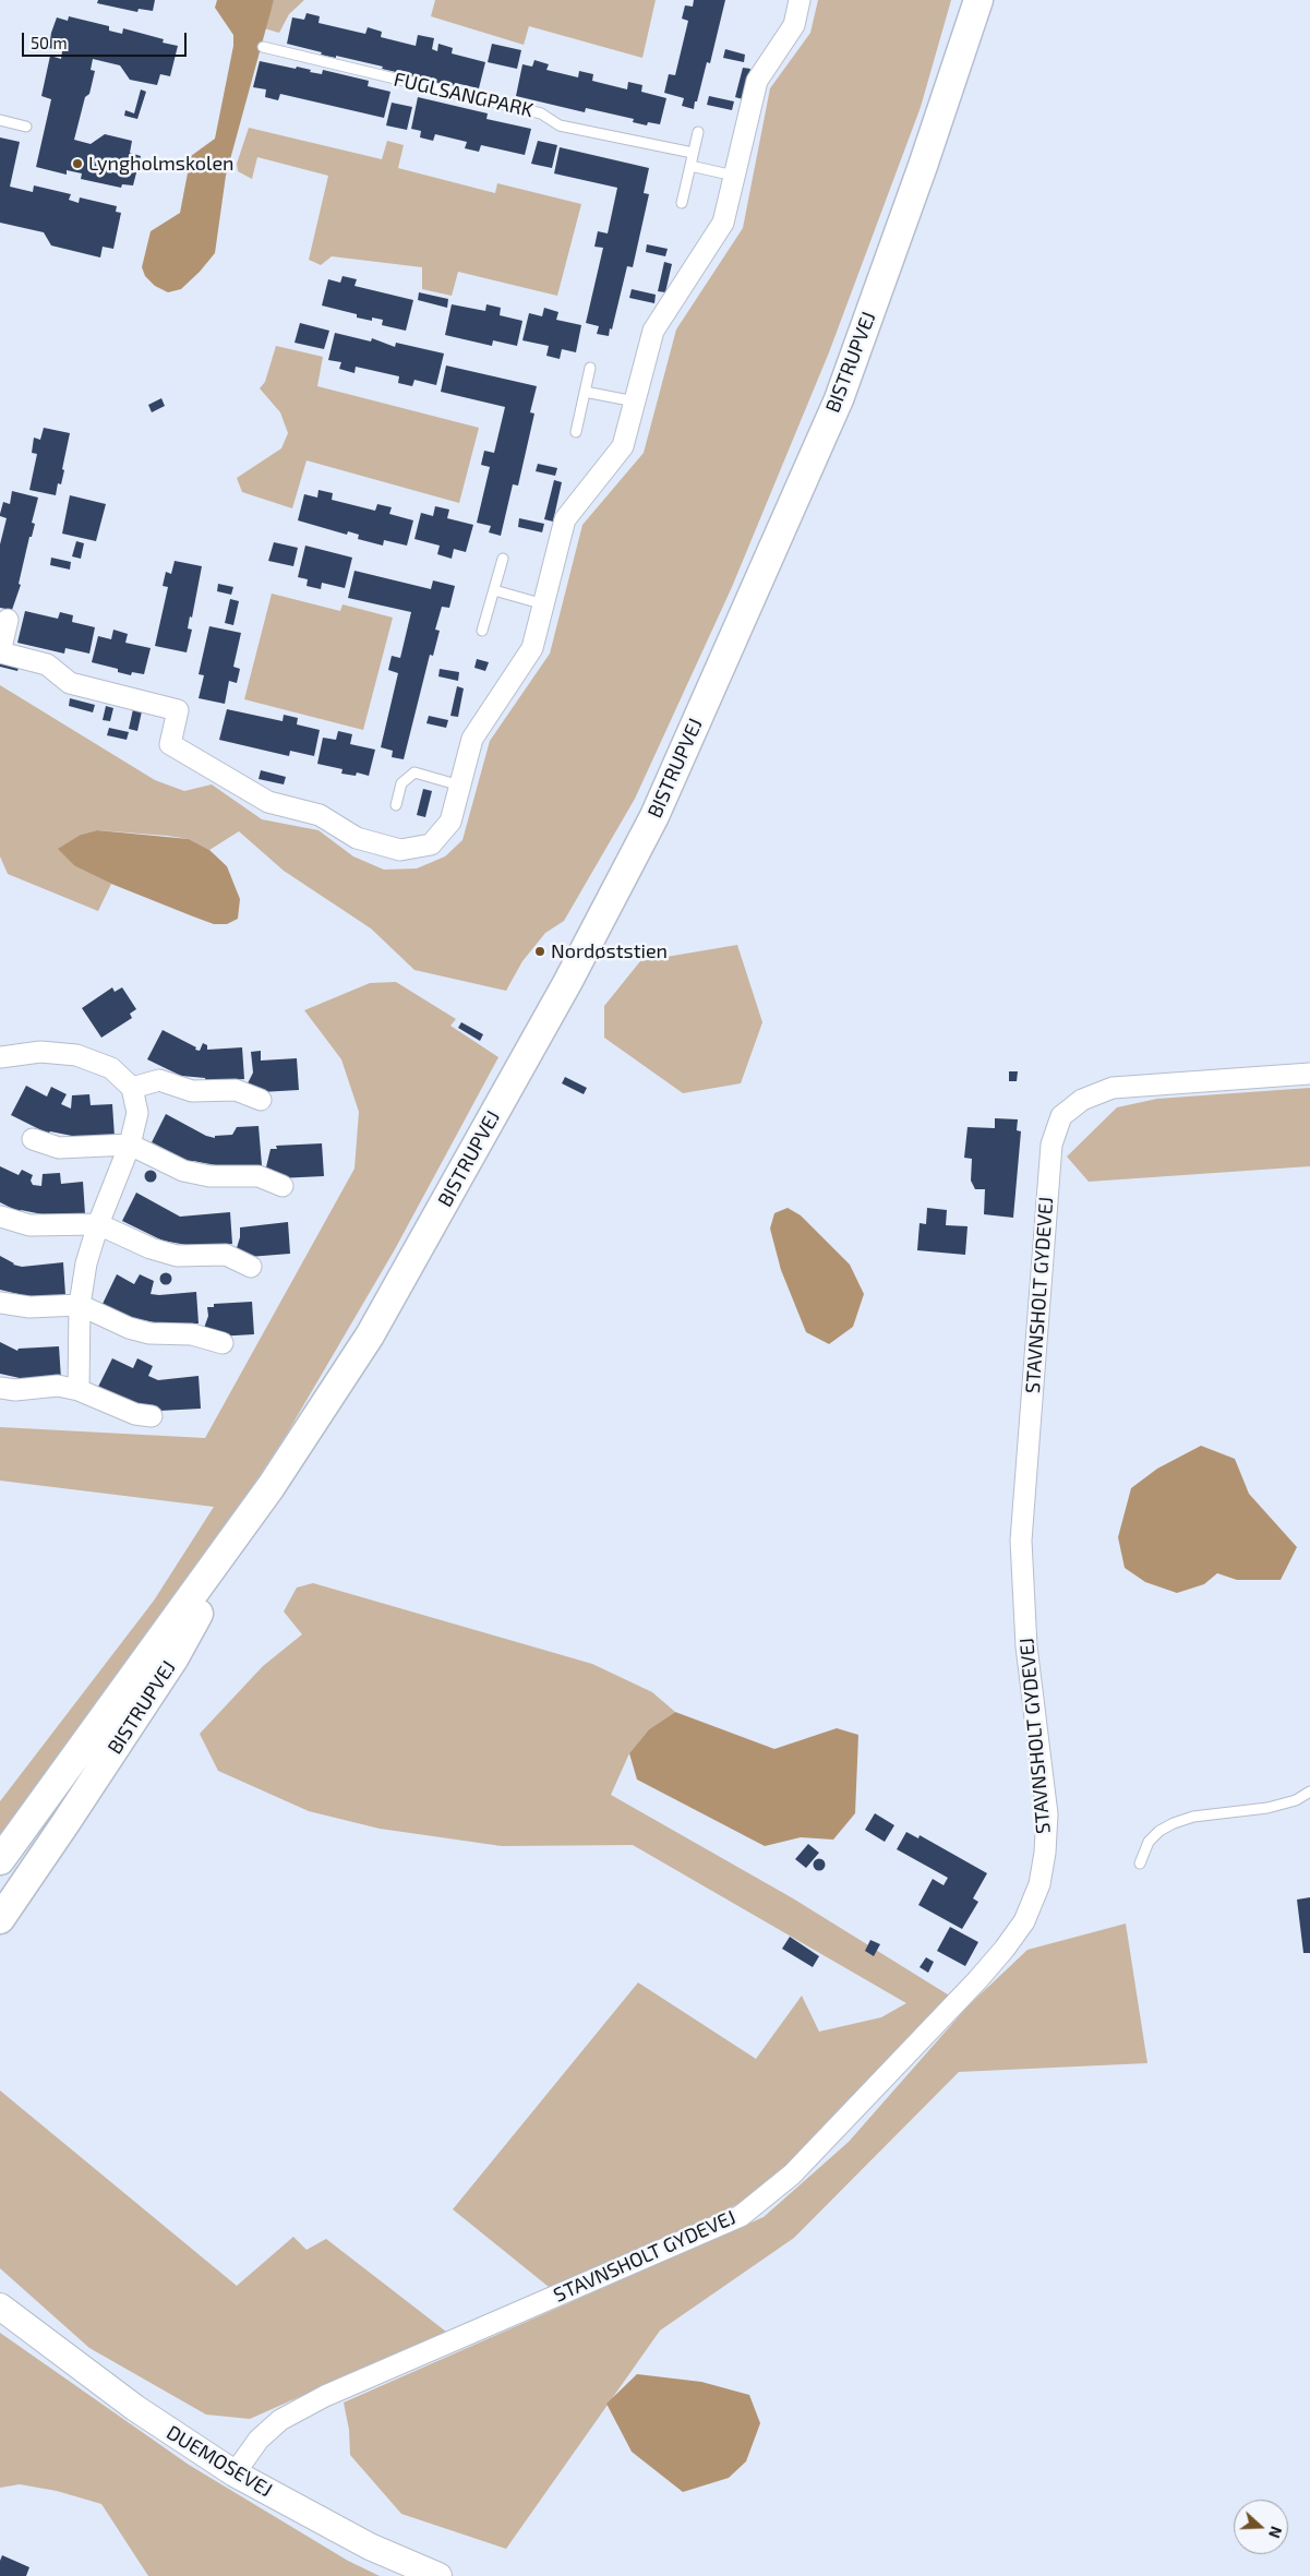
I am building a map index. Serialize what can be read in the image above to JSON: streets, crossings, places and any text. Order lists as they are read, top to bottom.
{
  "streets": {
    "main road": ["BISTRUPVEJ"],
    "street": ["STAVNSHOLT GYDEVEJ", "DUEMOSEVEJ"],
    "lane": ["FUGLSANGPARK"]
  },
  "crossings": [
    ["STAVNSHOLT GYDEVEJ", "DUEMOSEVEJ"]
  ],
  "places": ["Lyngholmskolen", "Nordøststien"],
  "scale_bar": "50 m",
  "north": "right"
}
